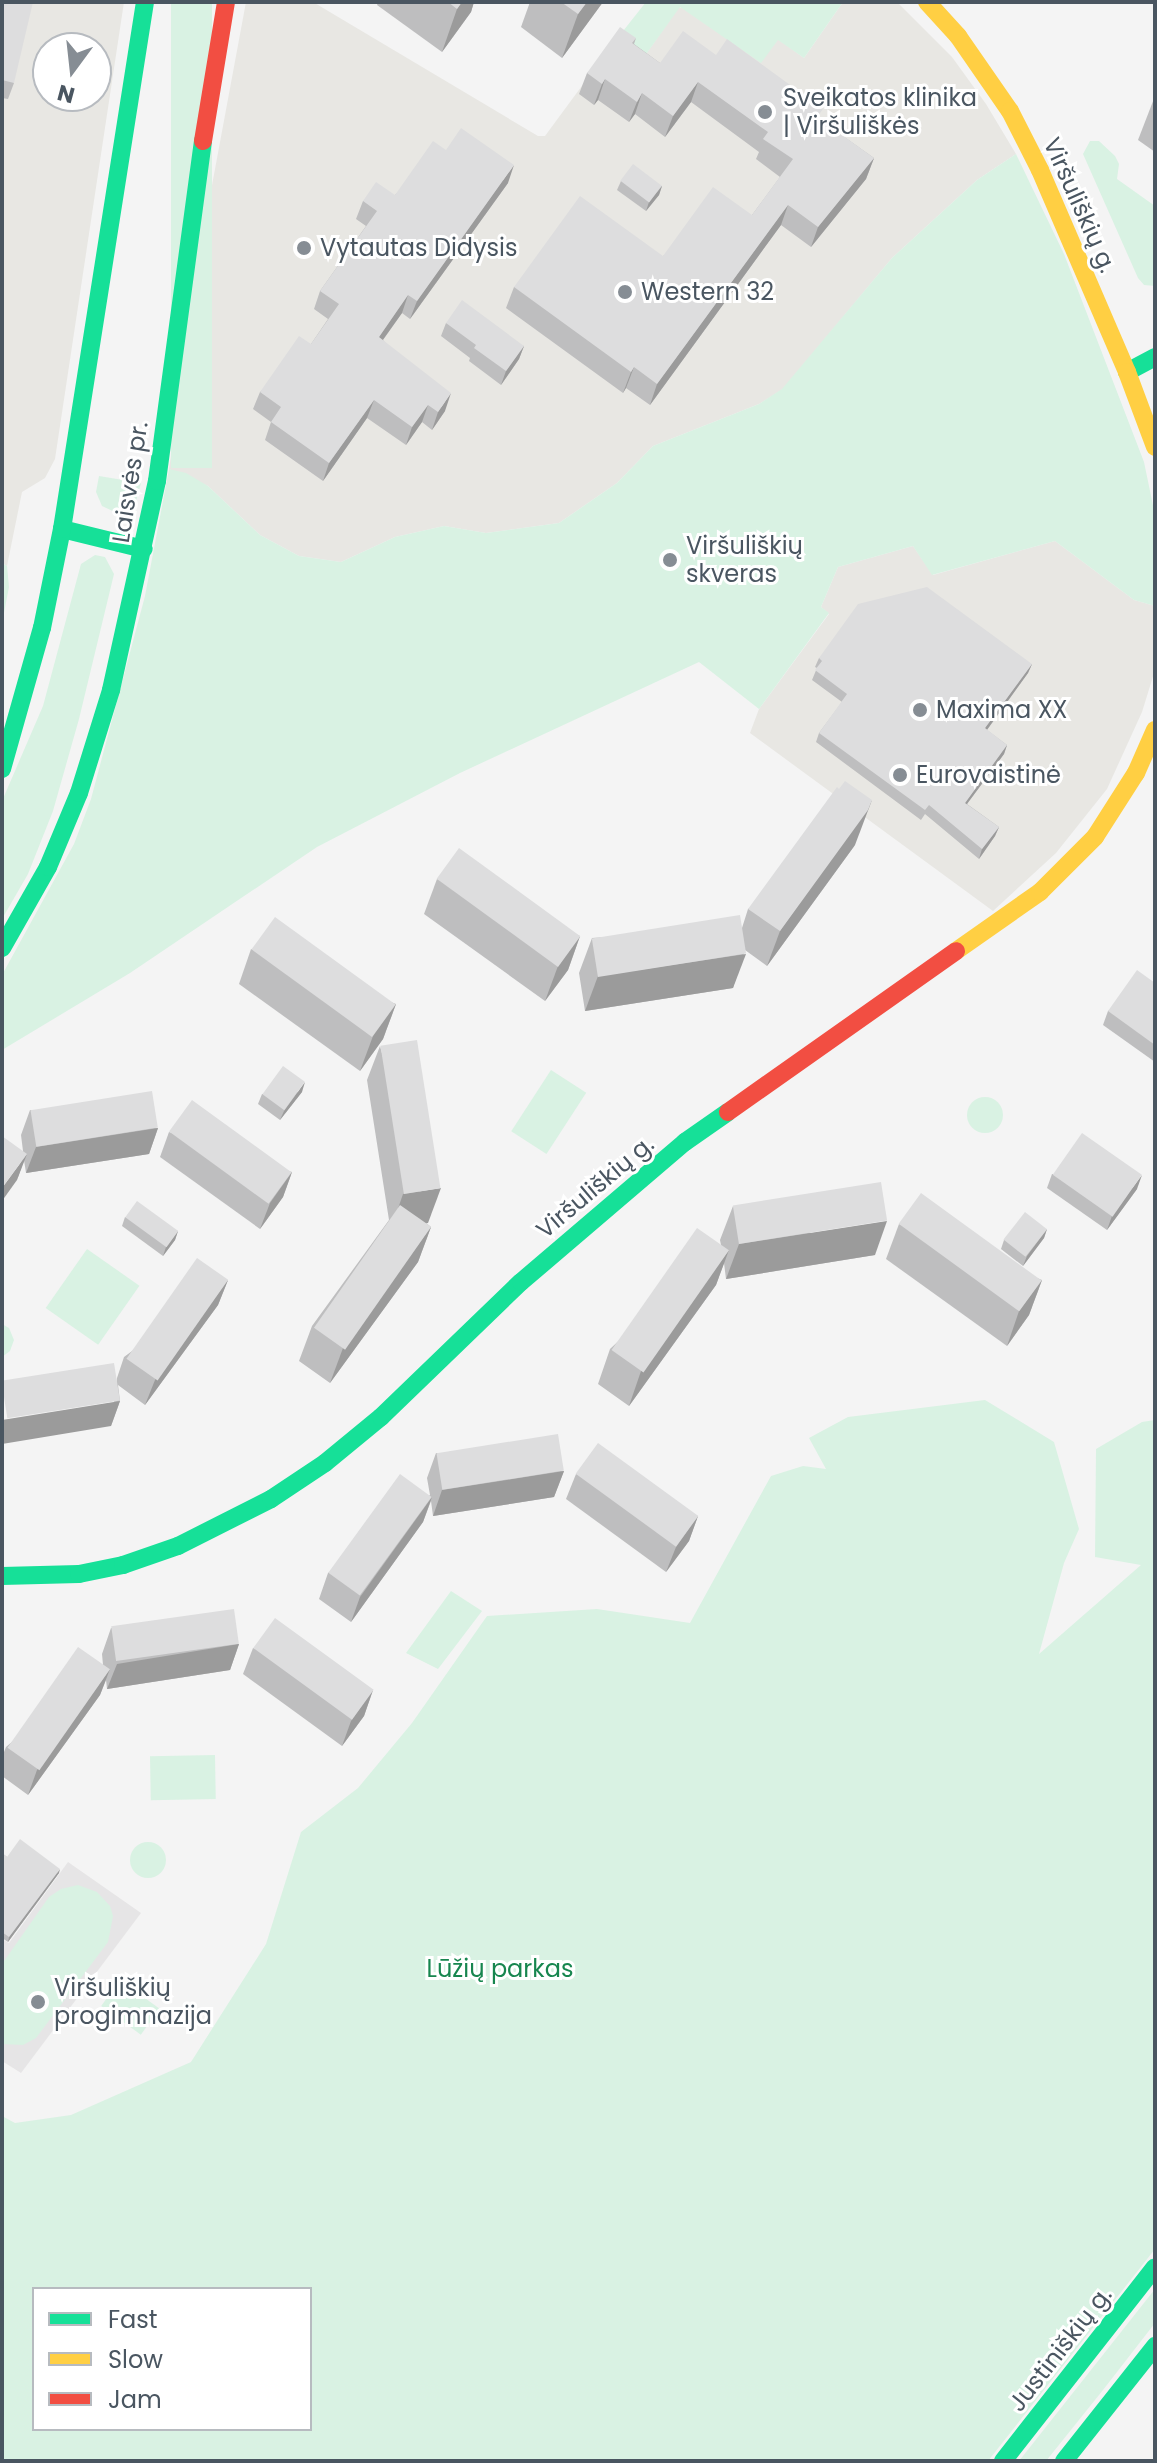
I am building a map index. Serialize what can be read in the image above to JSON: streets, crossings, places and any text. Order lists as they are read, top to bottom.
{
  "streets": {
    "main road": ["Viršuliškių g.", "Laisvės pr.", "Justiniškių g."]
  },
  "parks": ["Lūžių parkas"],
  "places": [
    "Sveikatos klinika | Viršuliškės",
    "Vytautas Didysis",
    "Western 32",
    "Viršuliškių skveras",
    "Maxima XX",
    "Eurovaistinė",
    "Viršuliškių progimnazija"
  ],
  "legend": ["Fast", "Slow", "Jam"],
  "north": "bottom"
}
